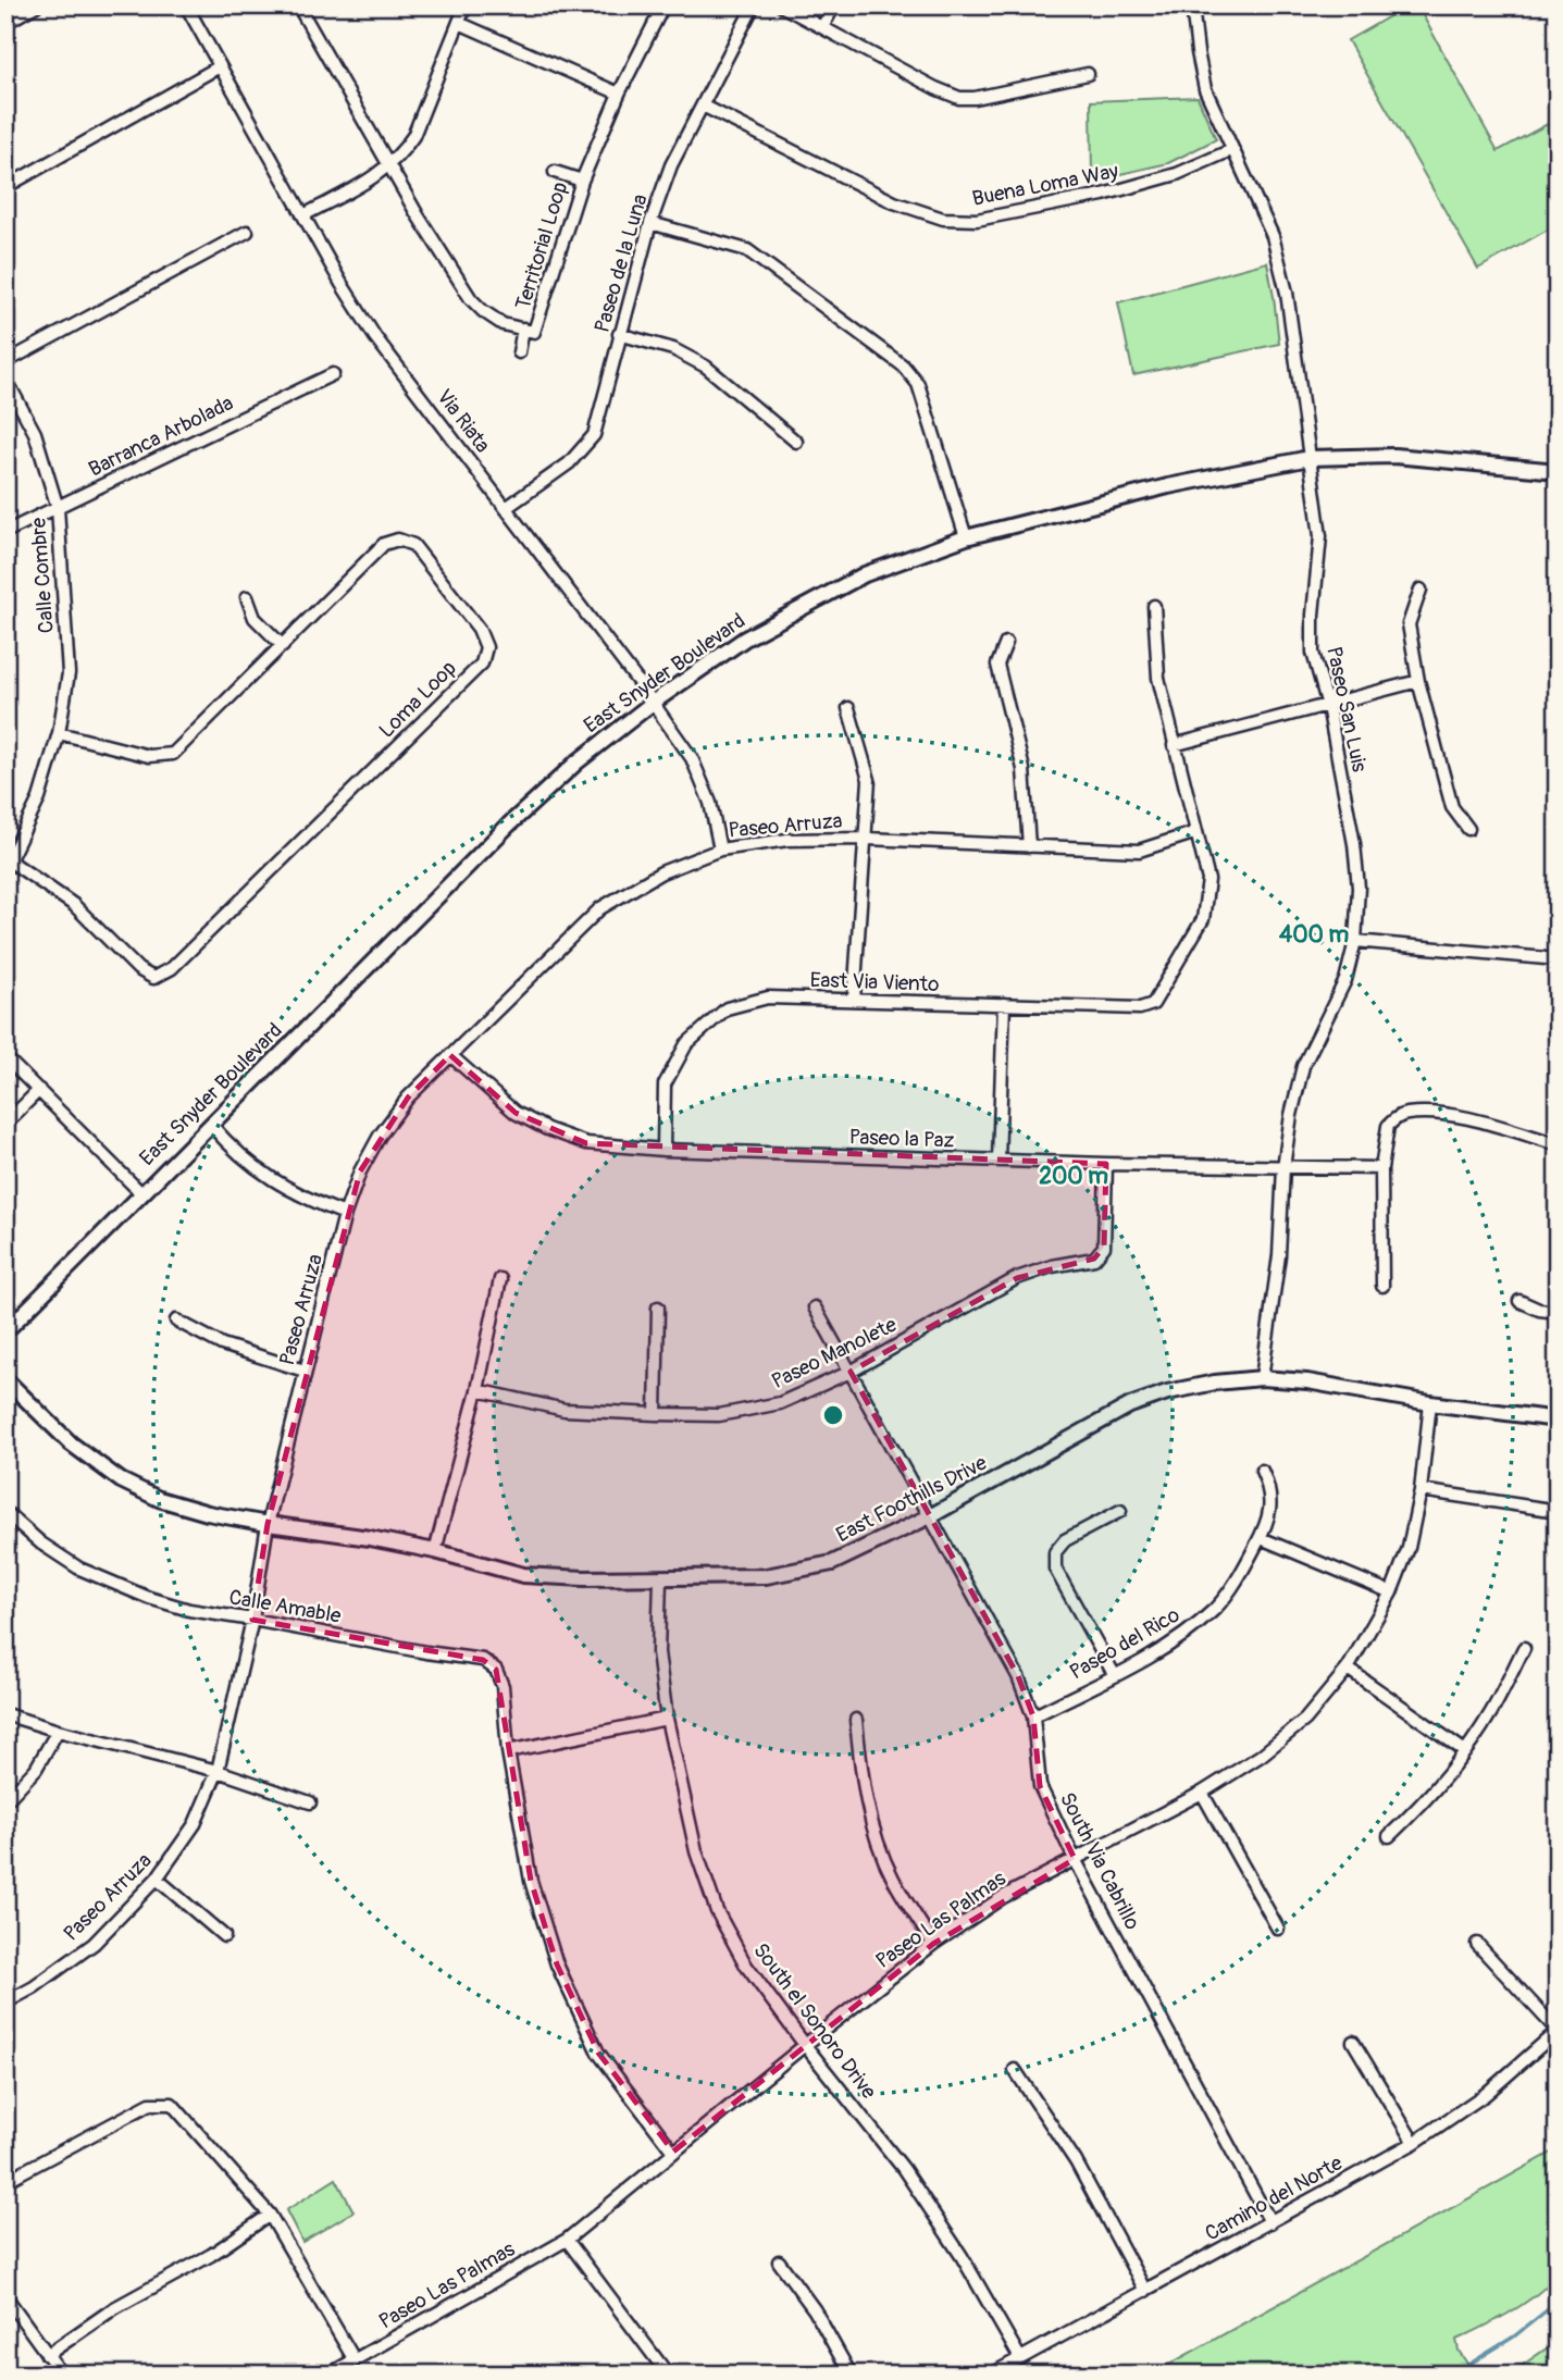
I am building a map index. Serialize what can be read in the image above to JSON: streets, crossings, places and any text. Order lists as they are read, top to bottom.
{
  "streets": {
    "street": [
      "Buena Loma Way",
      "Territorial Loop",
      "Paseo de la Luna",
      "Via Riata",
      "Barranca Arbolada",
      "Calle Combre",
      "East Snyder Boulevard",
      "Loma Loop",
      "Paseo San Luis",
      "Paseo Arruza",
      "East Via Viento",
      "Paseo la Paz",
      "Paseo Manolete",
      "East Foothills Drive",
      "Calle Amable",
      "Paseo del Rico",
      "South Via Cabrillo",
      "Paseo Las Palmas",
      "South el Sonoro Drive",
      "Camino del Norte"
    ]
  },
  "crossings": [
    ["Buena Loma Way", "Paseo de la Luna"],
    ["Buena Loma Way", "Paseo San Luis"],
    ["Paseo de la Luna", "Via Riata"],
    ["Via Riata", "East Snyder Boulevard"],
    ["Via Riata", "Paseo Arruza"],
    ["Barranca Arbolada", "Calle Combre"],
    ["Calle Combre", "Loma Loop"],
    ["East Snyder Boulevard", "Paseo San Luis"],
    ["Paseo San Luis", "Paseo la Paz"],
    ["Paseo San Luis", "East Foothills Drive"],
    ["Paseo Arruza", "East Via Viento"],
    ["Paseo Arruza", "Paseo la Paz"],
    ["Paseo Arruza", "East Foothills Drive"],
    ["Paseo Arruza", "Calle Amable"],
    ["East Via Viento", "Paseo la Paz"],
    ["Paseo la Paz", "Paseo Manolete"],
    ["Paseo Manolete", "South Via Cabrillo"],
    ["East Foothills Drive", "South Via Cabrillo"],
    ["East Foothills Drive", "Paseo Las Palmas"],
    ["East Foothills Drive", "South el Sonoro Drive"],
    ["Calle Amable", "Paseo Las Palmas"],
    ["Paseo del Rico", "South Via Cabrillo"],
    ["South Via Cabrillo", "Paseo Las Palmas"],
    ["South Via Cabrillo", "Camino del Norte"],
    ["Paseo Las Palmas", "South el Sonoro Drive"],
    ["South el Sonoro Drive", "Camino del Norte"]
  ],
  "rings": ["400 m", "200 m"]
}
